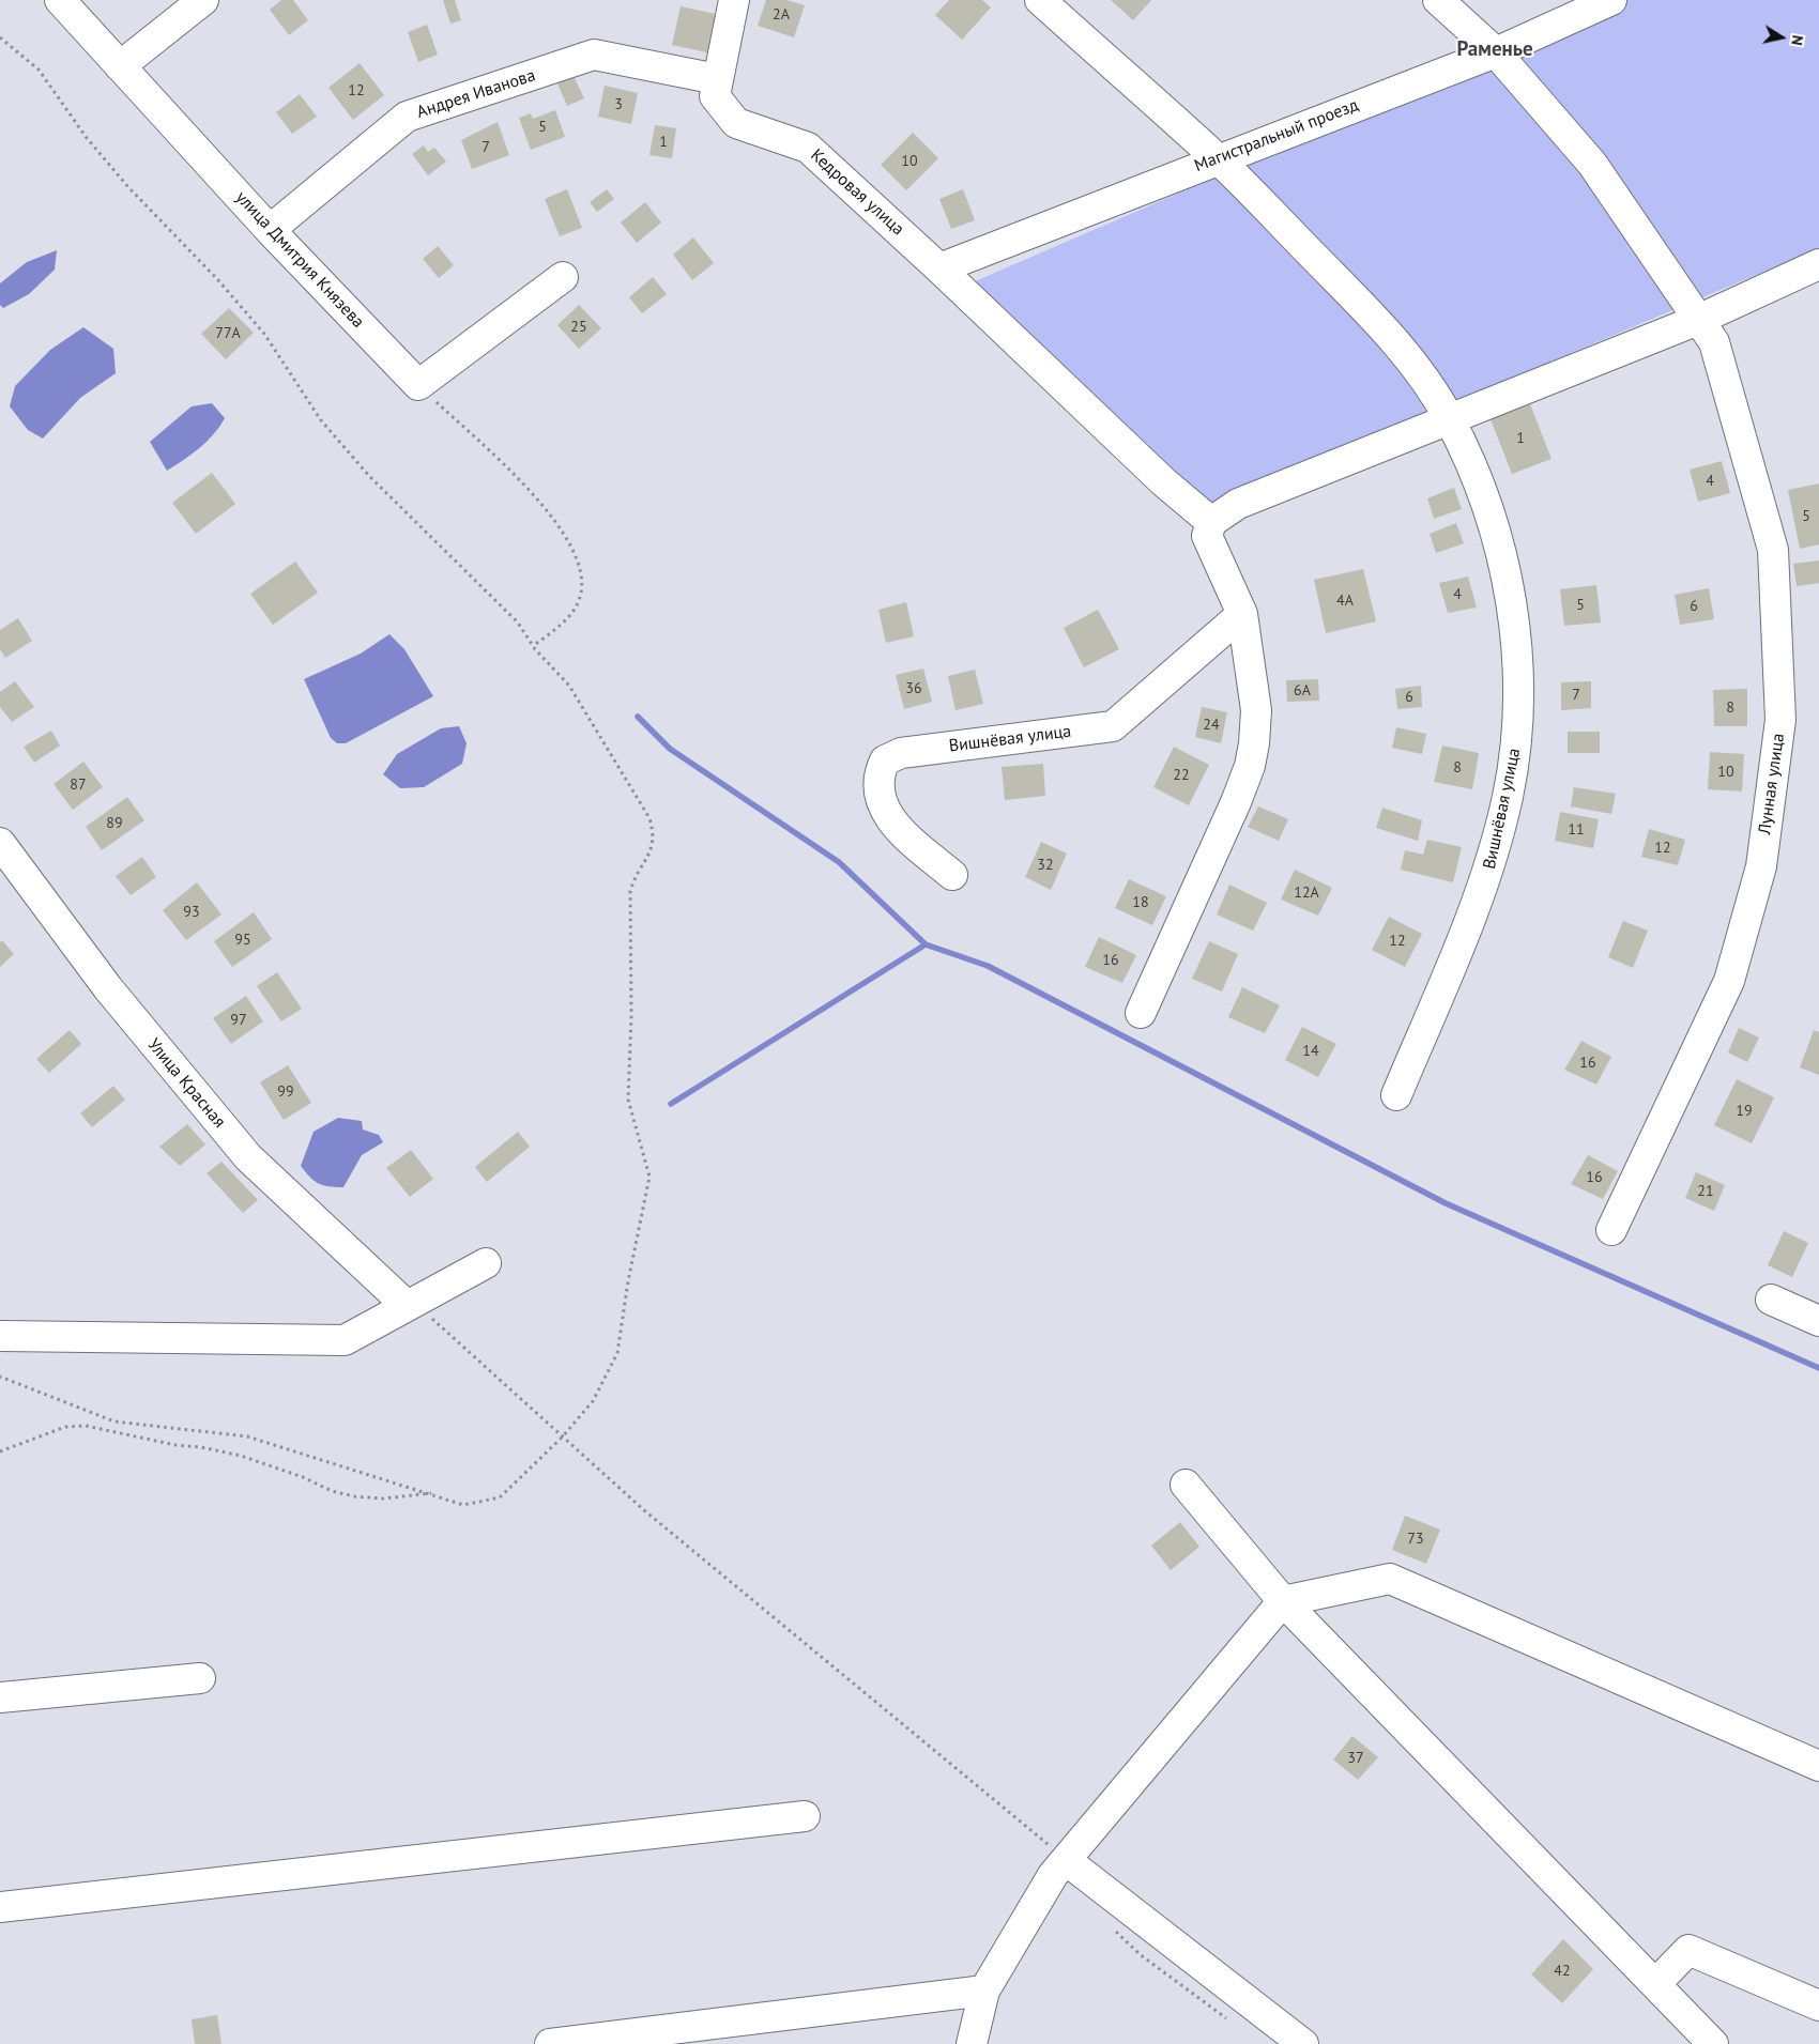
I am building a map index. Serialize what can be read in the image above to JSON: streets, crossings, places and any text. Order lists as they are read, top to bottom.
{
  "streets": {
    "street": [
      "Андрея Иванова",
      "Магистральный проезд",
      "Кедровая улица",
      "улица Дмитрия Князева",
      "Вишнёвая улица",
      "Лунная улица",
      "Улица Красная"
    ]
  },
  "crossings": [
    ["Андрея Иванова", "Кедровая улица"],
    ["Андрея Иванова", "улица Дмитрия Князева"],
    ["Магистральный проезд", "Кедровая улица"],
    ["Магистральный проезд", "Вишнёвая улица"],
    ["Магистральный проезд", "Лунная улица"]
  ],
  "districts": ["Раменье"],
  "house_numbers": [
    "2А",
    "12",
    "3",
    "5",
    "1",
    "7",
    "10",
    "25",
    "77А",
    "1",
    "4",
    "5",
    "4",
    "4А",
    "5",
    "6",
    "36",
    "6А",
    "7",
    "6",
    "8",
    "24",
    "8",
    "10",
    "22",
    "87",
    "89",
    "11",
    "12",
    "32",
    "12А",
    "18",
    "93",
    "95",
    "12",
    "16",
    "97",
    "14",
    "16",
    "99",
    "19",
    "16",
    "21",
    "73",
    "37",
    "42"
  ],
  "north": "right"
}
